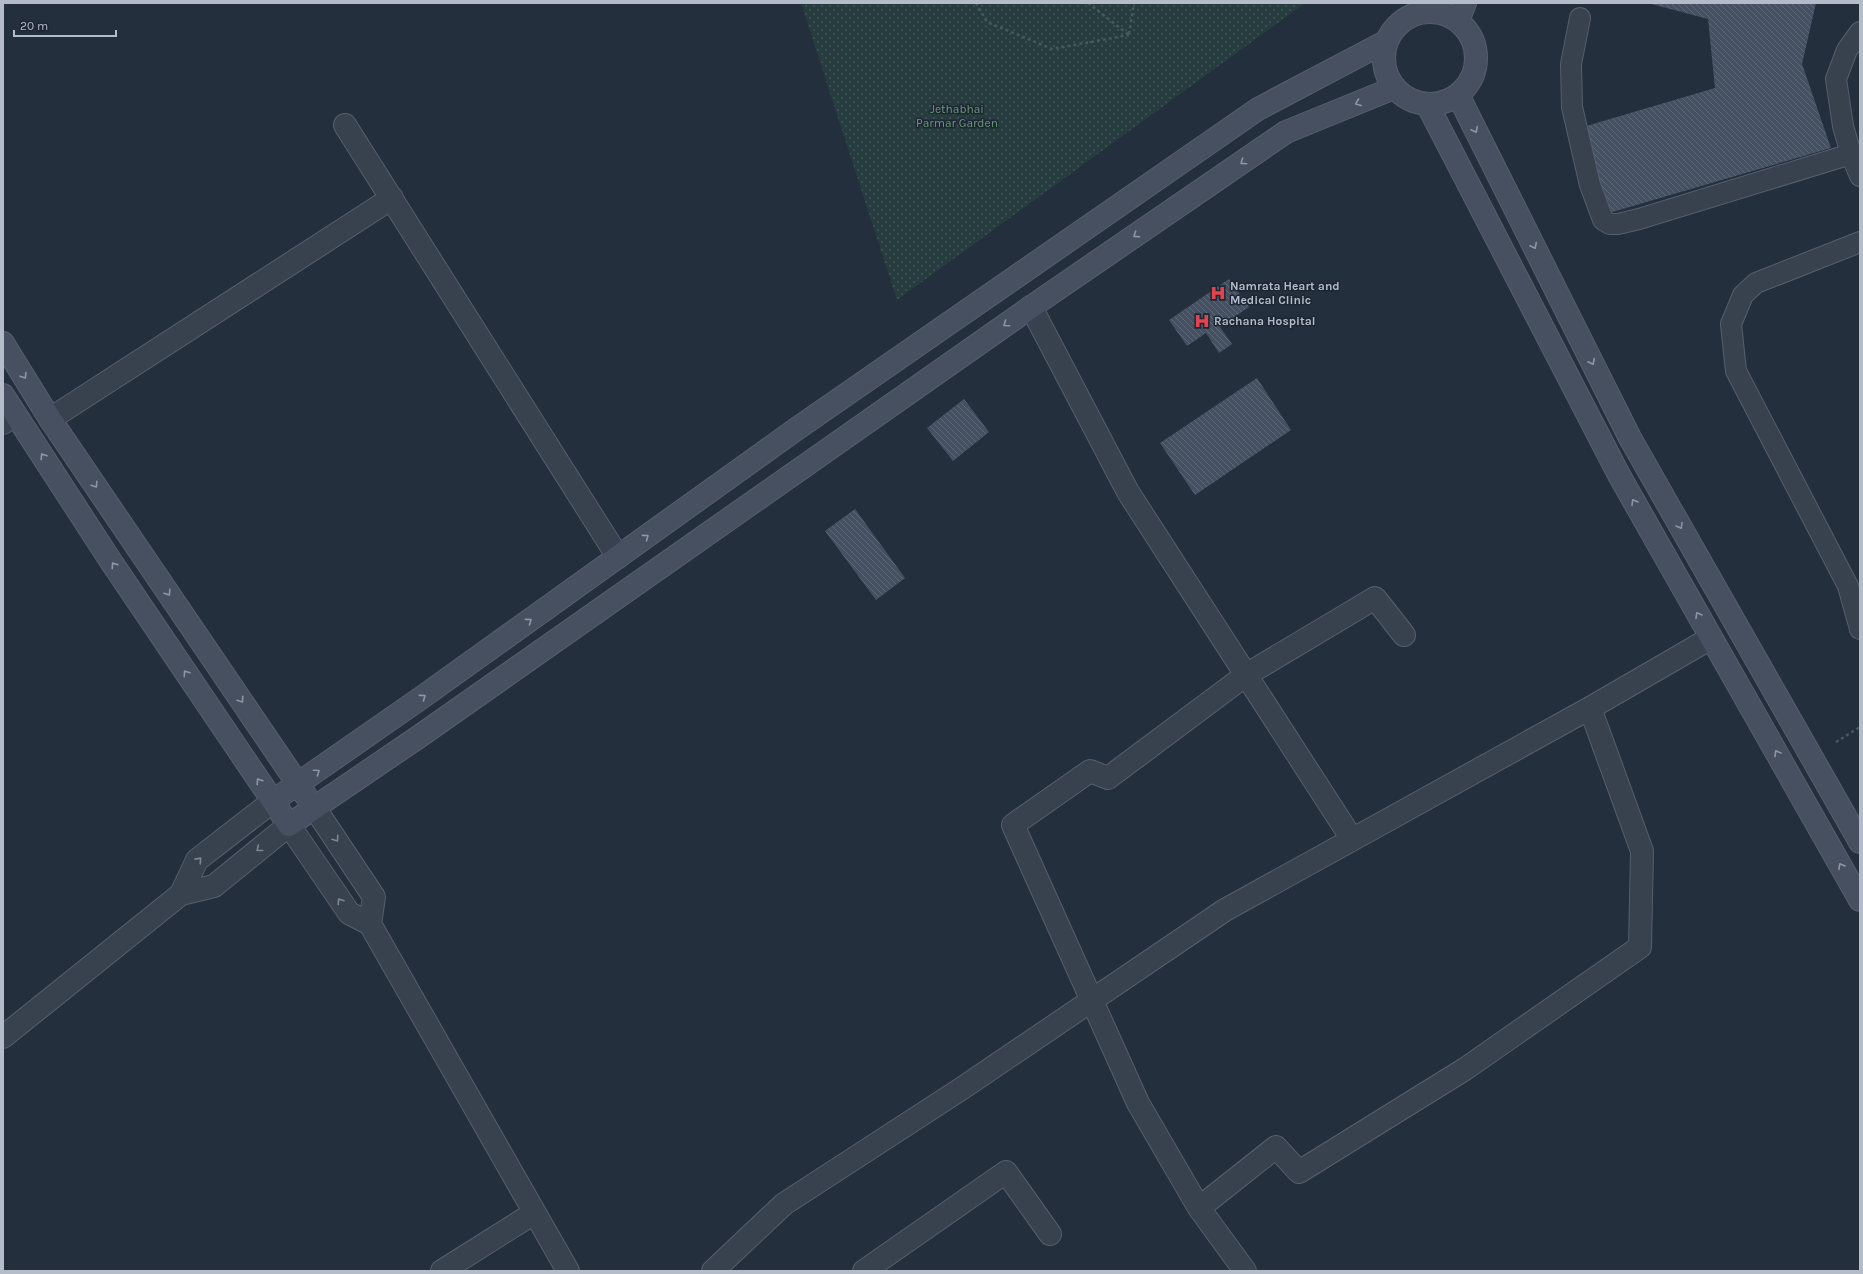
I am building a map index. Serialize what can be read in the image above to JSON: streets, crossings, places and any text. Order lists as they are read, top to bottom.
{
  "parks": ["Jethabhai Parmar Garden"],
  "places": {
    "hospital": ["Namrata Heart and Medical Clinic", "Rachana Hospital"]
  },
  "scale_bar": "20 m"
}
